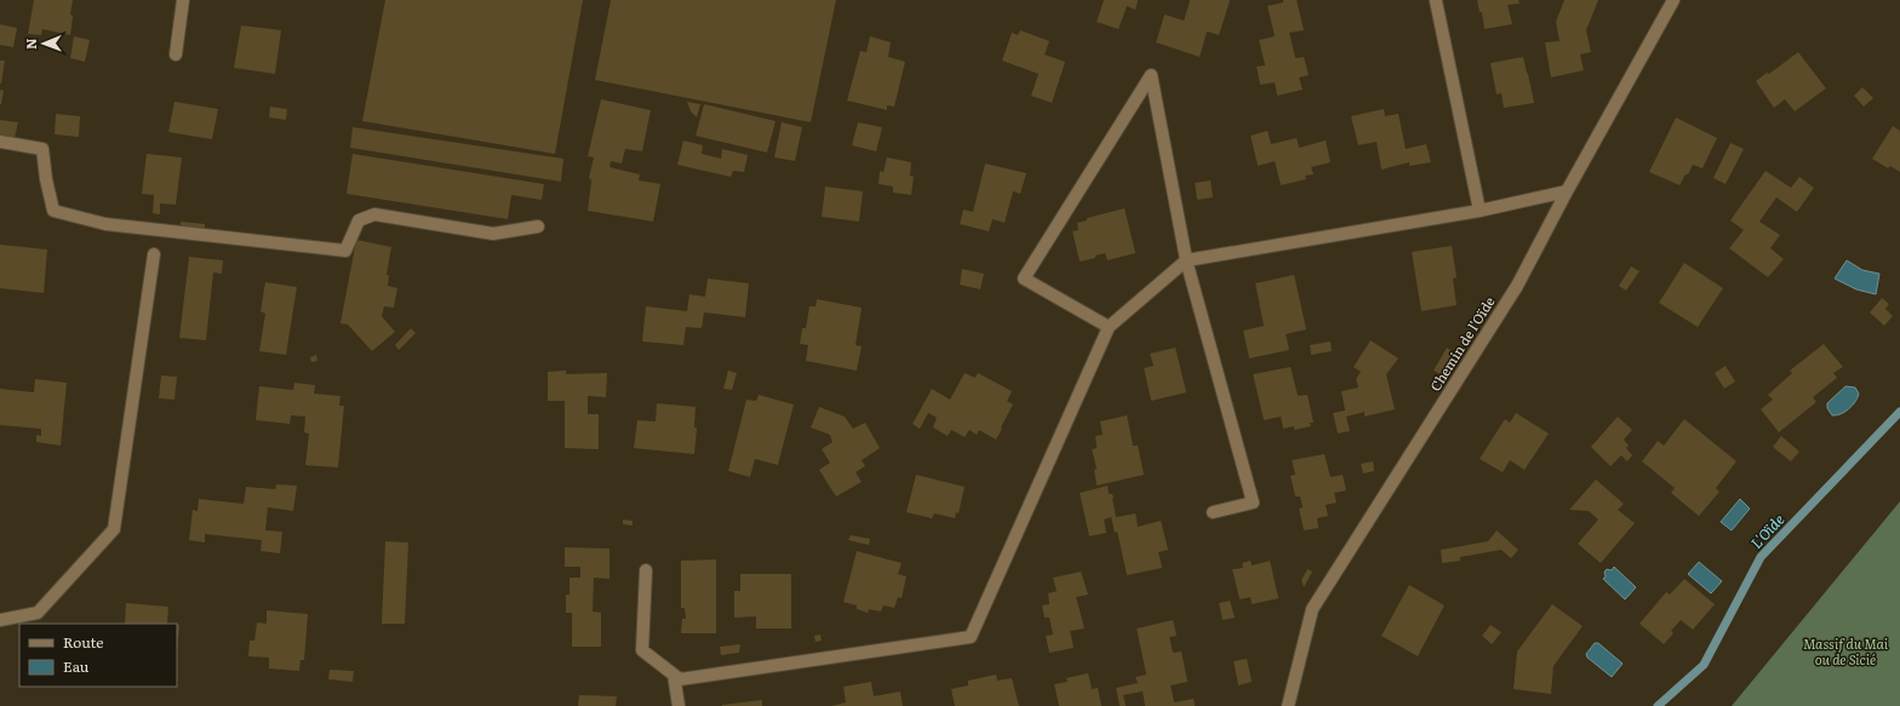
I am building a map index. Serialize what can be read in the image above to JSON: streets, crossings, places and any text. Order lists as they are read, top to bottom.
{
  "streets": {
    "street": ["Chemin de l'Oïde"]
  },
  "water": ["L'Oïde"],
  "parks": ["Massif du Mai ou de Sicié"],
  "legend": ["Route", "Eau"],
  "north": "left"
}
